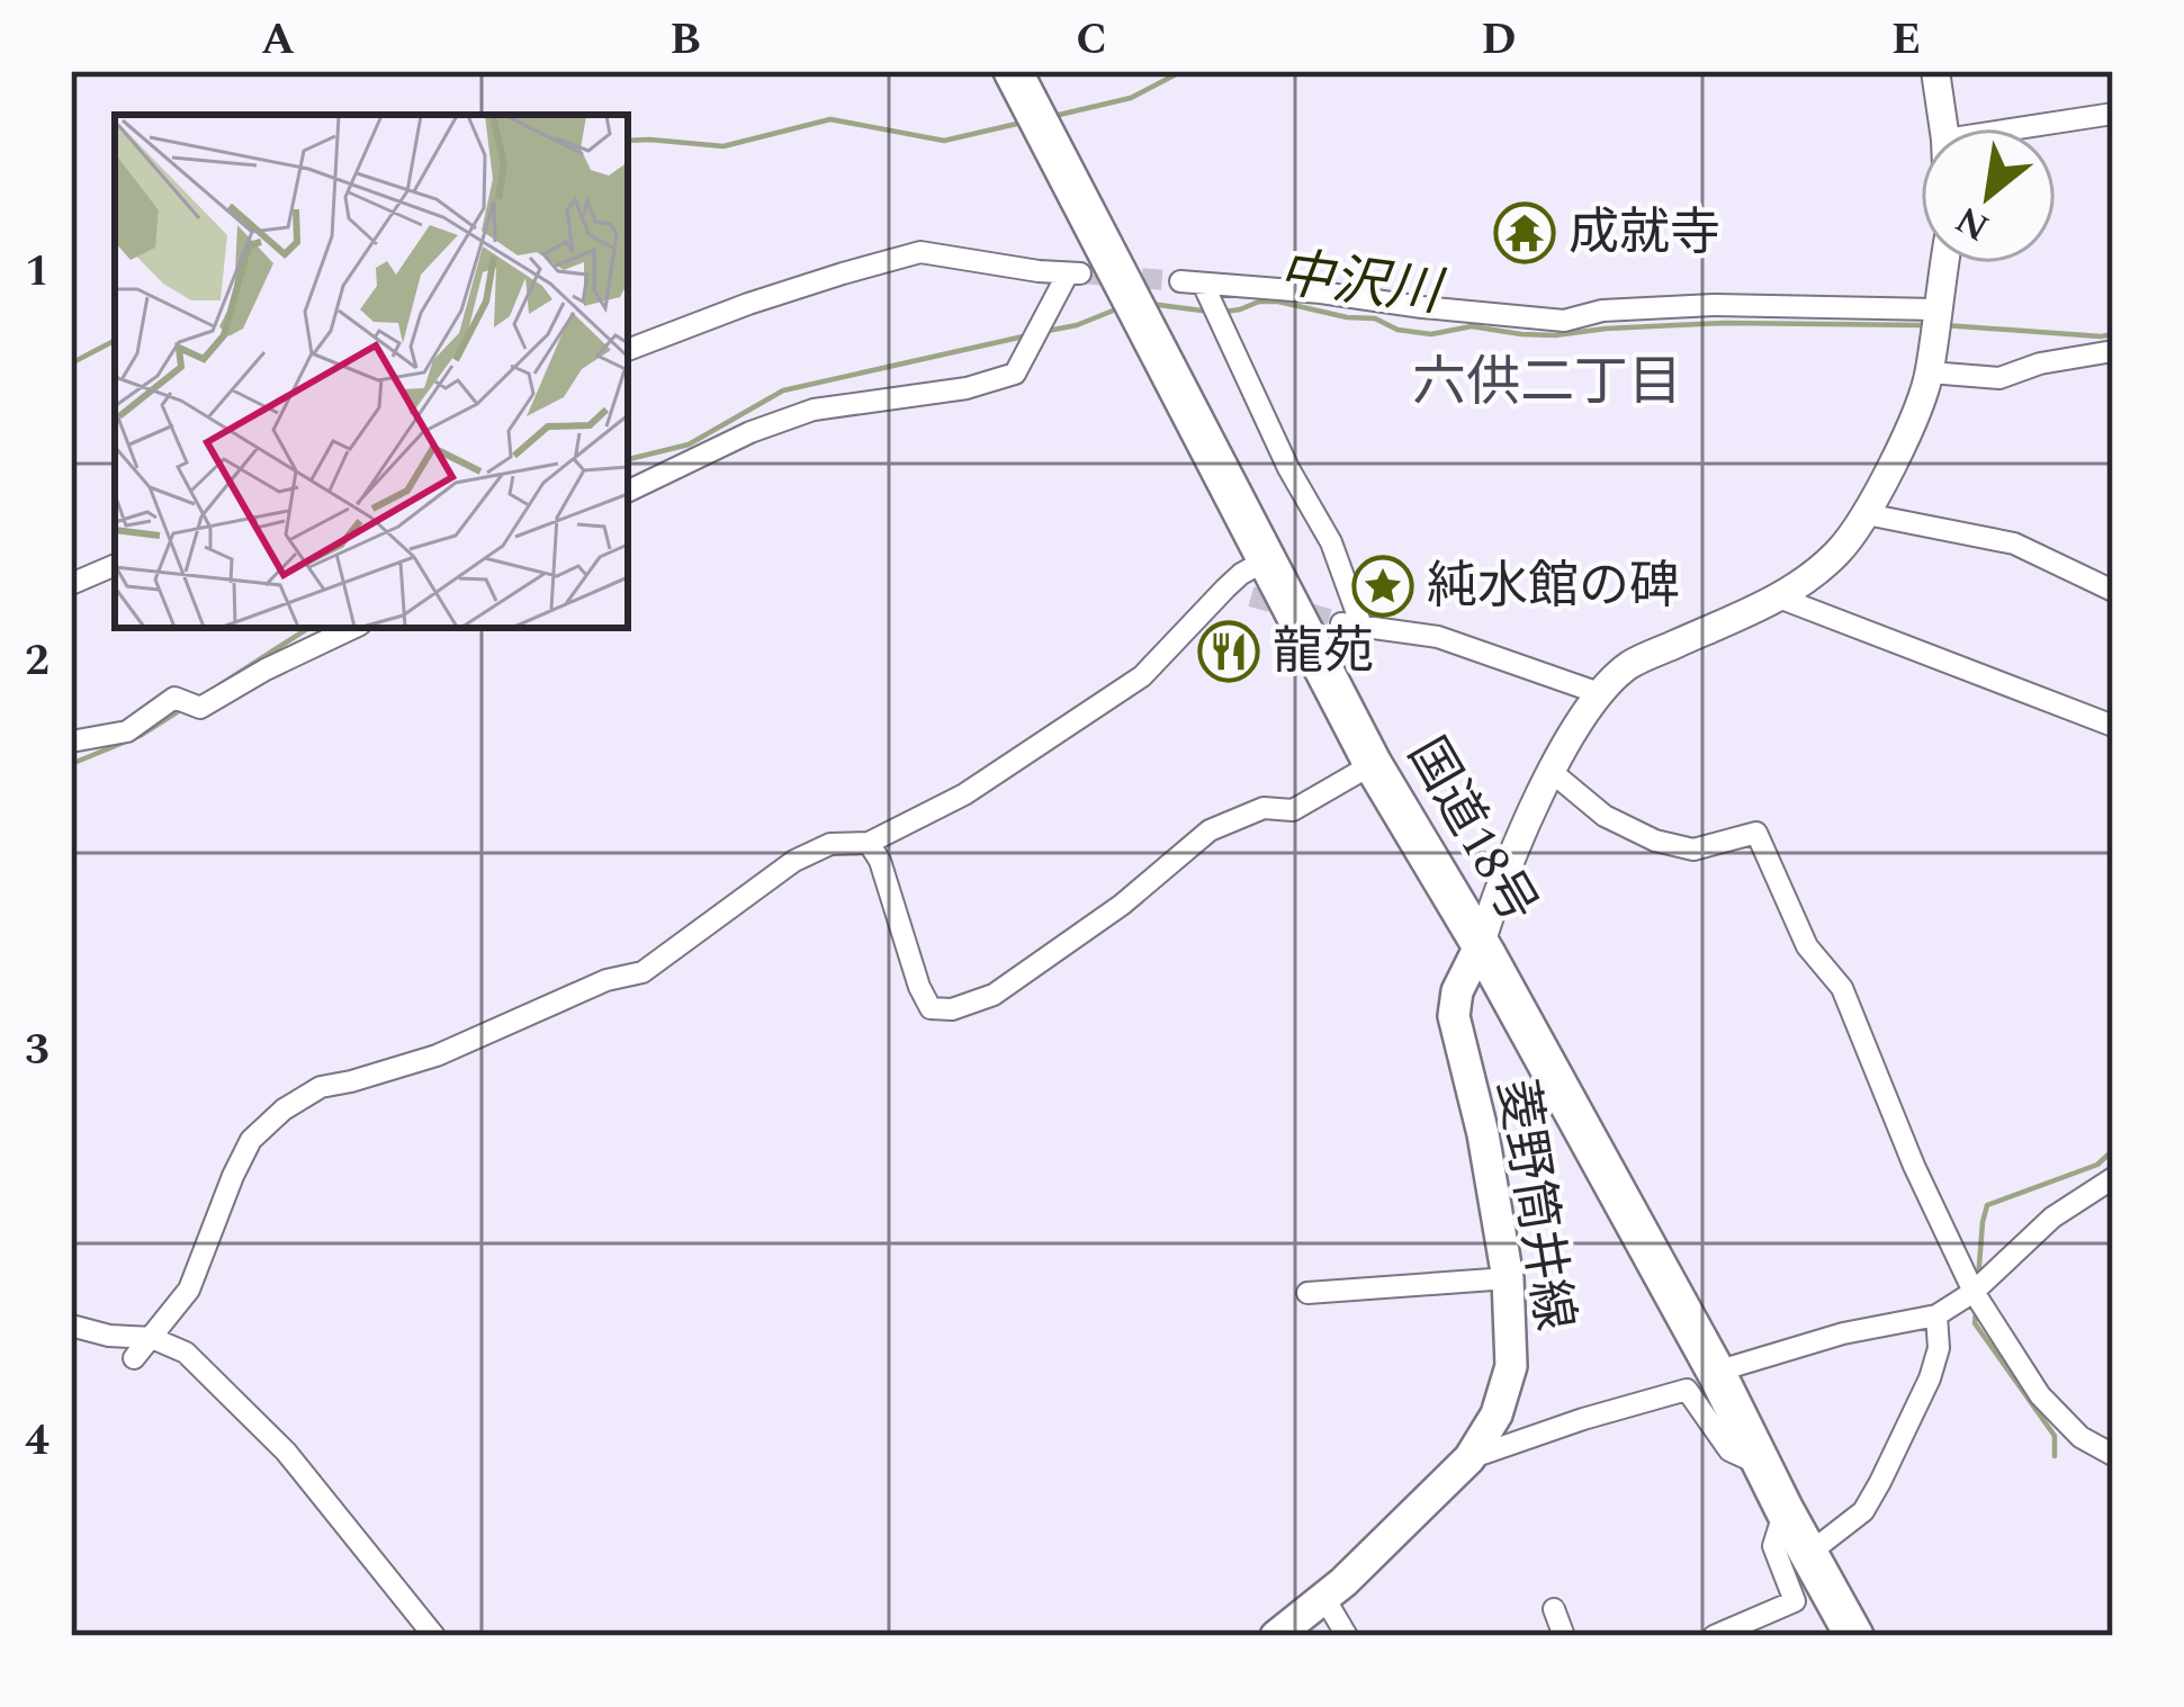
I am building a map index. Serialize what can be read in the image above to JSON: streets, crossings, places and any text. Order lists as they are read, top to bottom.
{
  "streets": {
    "highway": ["国道18号"],
    "main road": ["菱野筒井線"]
  },
  "crossings": [
    ["国道18号", "菱野筒井線"]
  ],
  "districts": ["六供二丁目"],
  "water": ["中沢川"],
  "places": {
    "temple": ["成就寺"],
    "place": ["純水館の碑"],
    "restaurant": ["龍苑"]
  },
  "north": "bottom left",
  "grid": {
    "columns": [
      "A",
      "B",
      "C",
      "D",
      "E"
    ],
    "rows": [
      "1",
      "2",
      "3",
      "4"
    ]
  }
}
